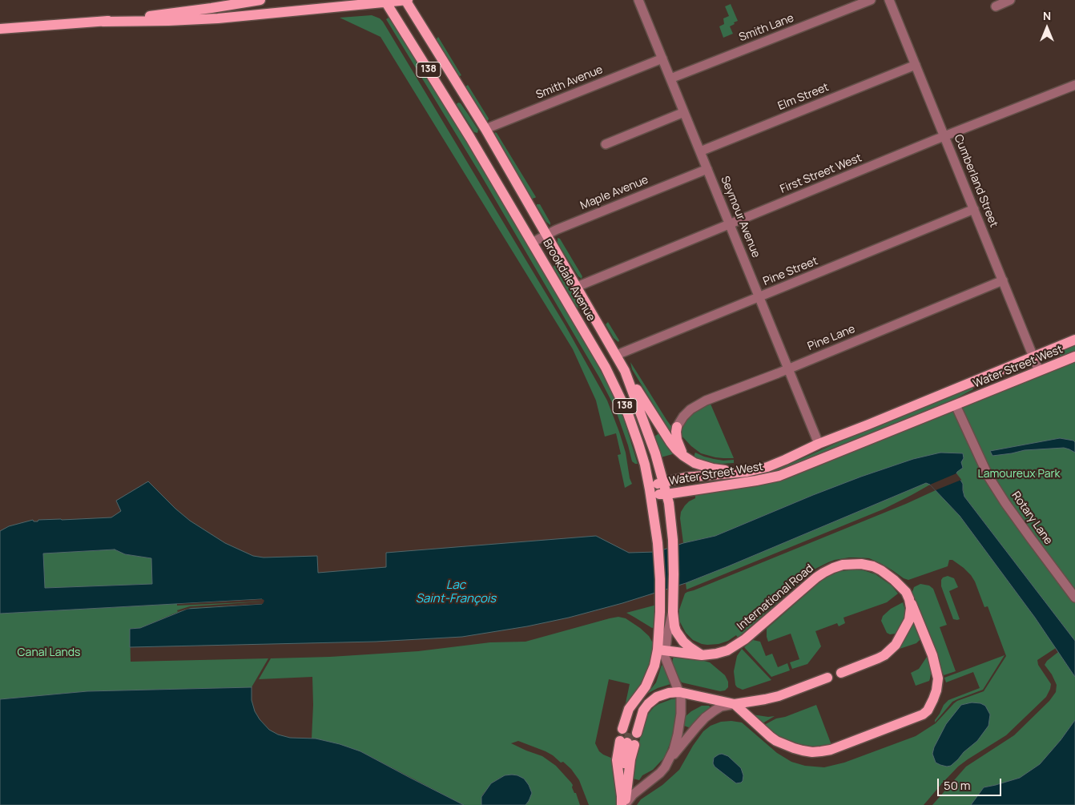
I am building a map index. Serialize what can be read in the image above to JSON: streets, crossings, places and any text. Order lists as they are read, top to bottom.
{
  "streets": {
    "main road": [
      "138",
      "Brookdale Avenue",
      "Water Street West",
      "International Road"
    ],
    "street": [
      "Smith Lane",
      "Smith Avenue",
      "Elm Street",
      "First Street West",
      "Cumberland Street",
      "Maple Avenue",
      "Seymour Avenue",
      "Pine Street",
      "Pine Lane",
      "Rotary Lane"
    ]
  },
  "crossings": [
    ["Smith Lane", "Seymour Avenue"],
    ["Smith Avenue", "Seymour Avenue"],
    ["Smith Avenue", "Brookdale Avenue"],
    ["Elm Street", "Cumberland Street"],
    ["Elm Street", "Seymour Avenue"],
    ["First Street West", "Cumberland Street"],
    ["First Street West", "Seymour Avenue"],
    ["First Street West", "Brookdale Avenue"],
    ["Cumberland Street", "Pine Street"],
    ["Cumberland Street", "Pine Lane"],
    ["Cumberland Street", "Water Street West"],
    ["Maple Avenue", "Seymour Avenue"],
    ["Maple Avenue", "Brookdale Avenue"],
    ["Seymour Avenue", "Pine Street"],
    ["Seymour Avenue", "Pine Lane"],
    ["Seymour Avenue", "Water Street West"],
    ["Pine Street", "Brookdale Avenue"],
    ["Brookdale Avenue", "Water Street West"],
    ["Brookdale Avenue", "International Road"],
    ["Water Street West", "Rotary Lane"]
  ],
  "water": ["Lac Saint-François"],
  "parks": ["Lamoureux Park", "Canal Lands"],
  "scale_bar": "50 m",
  "north": "top"
}
